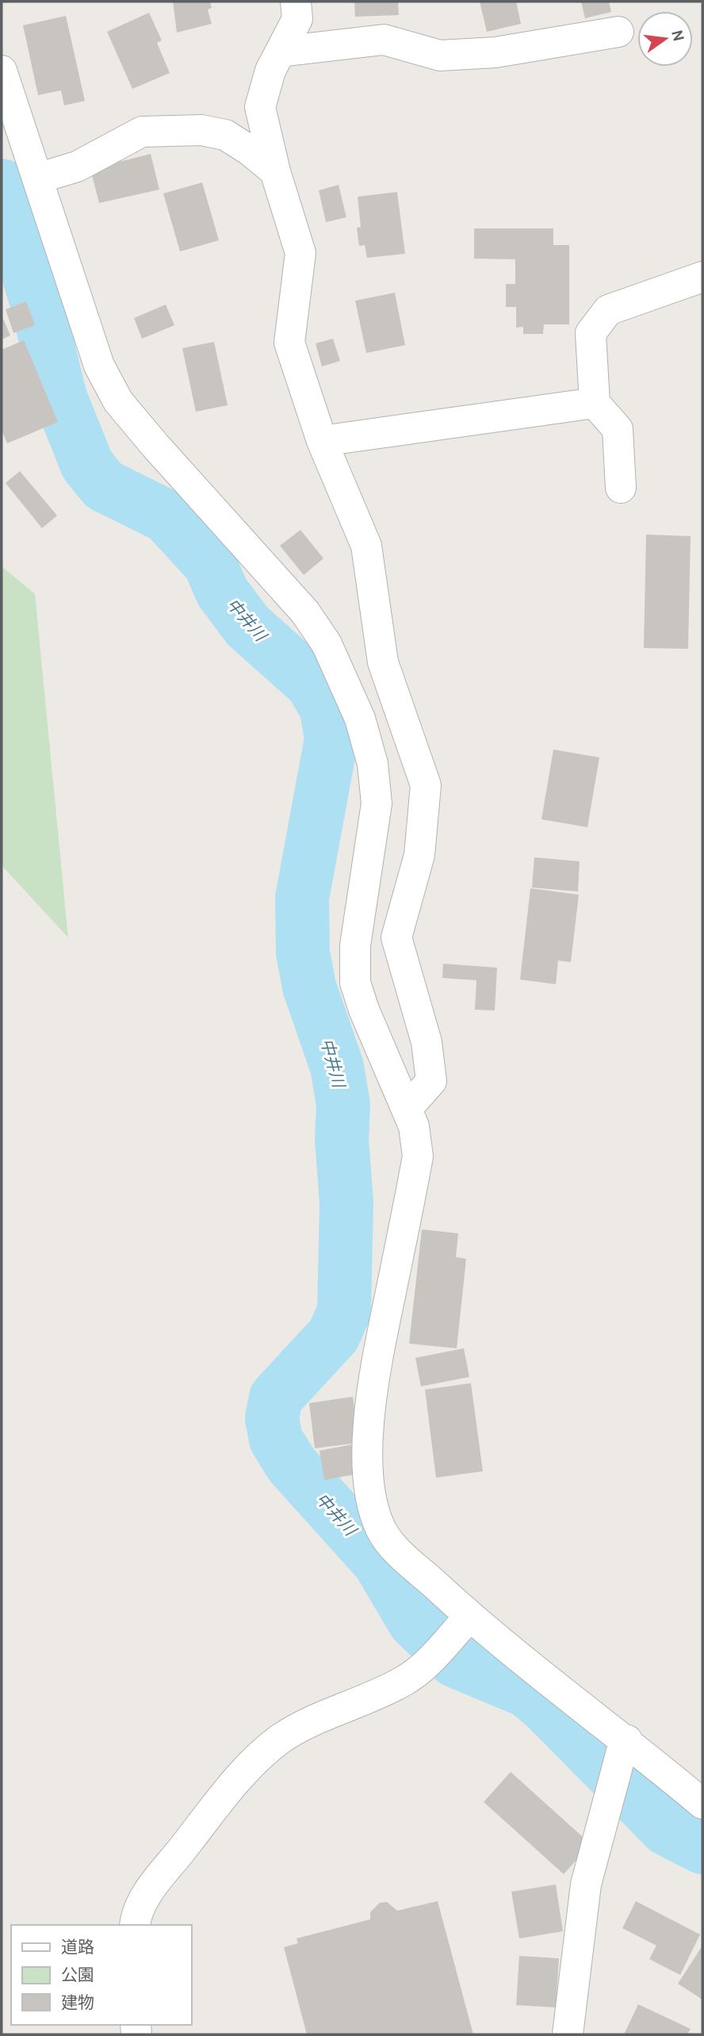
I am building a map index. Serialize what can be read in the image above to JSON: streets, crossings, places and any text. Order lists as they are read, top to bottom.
{
  "water": ["中井川"],
  "legend": ["道路", "公園", "建物"],
  "north": "right"
}
